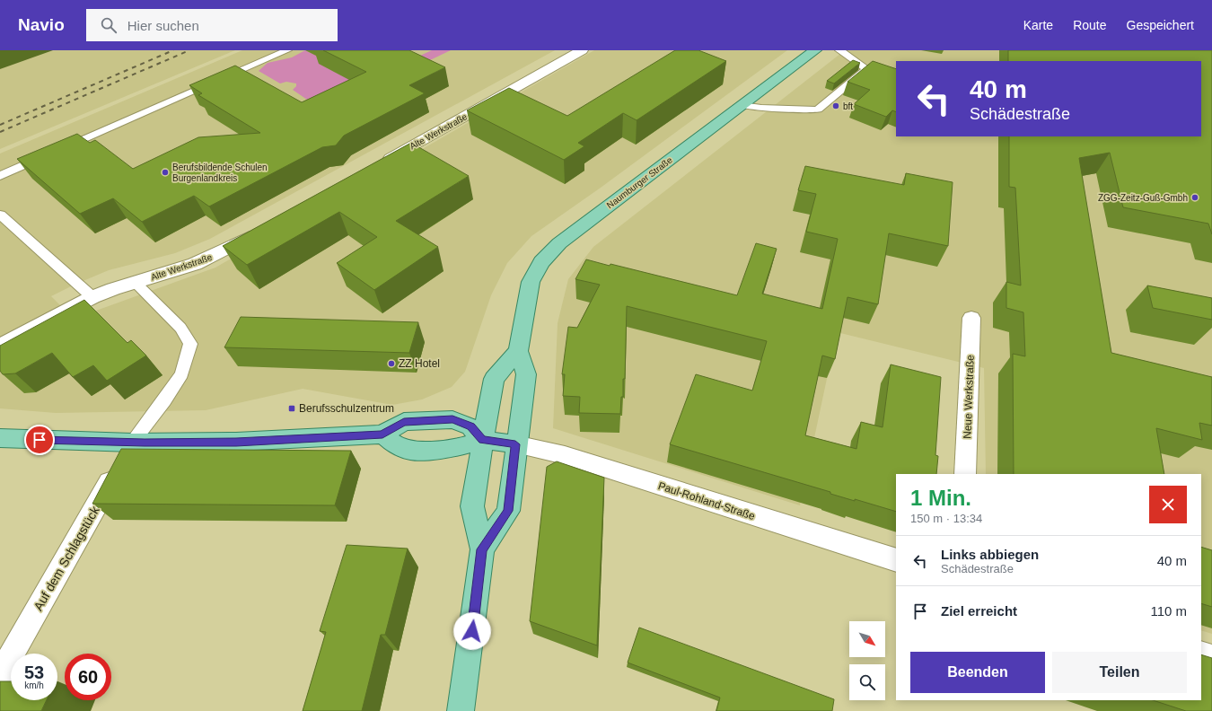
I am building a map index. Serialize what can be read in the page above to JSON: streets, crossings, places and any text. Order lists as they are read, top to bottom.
{
  "streets": {
    "main road": ["Naumburger Straße"],
    "street": [
      "Alte Werkstraße",
      "Neue Werkstraße",
      "Paul-Rohland-Straße",
      "Auf dem Schlagstück"
    ]
  },
  "crossings": [
    ["Naumburger Straße", "Paul-Rohland-Straße"]
  ],
  "places": {
    "other": [
      "bft",
      "Berufsbildende Schulen Burgenlandkreis",
      "ZGG-Zeitz-Guß-Gmbh",
      "ZZ Hotel"
    ],
    "transit": ["Berufsschulzentrum"]
  },
  "north": "bottom right",
  "page": {
    "header": "Navio",
    "search": "Hier suchen",
    "nav": ["Karte", "Route", "Gespeichert"],
    "turn": ["40 m", "Schädestraße"],
    "heading": ["1 Min.", "150 m · 13:34"],
    "list": [
      {
        "name": "Links abbiegen",
        "note": "Schädestraße",
        "value": "40 m"
      },
      {
        "name": "Ziel erreicht",
        "value": "110 m"
      }
    ],
    "buttons": ["Beenden", "Teilen"],
    "speed": "53 km/h",
    "limit": "60"
  }
}
